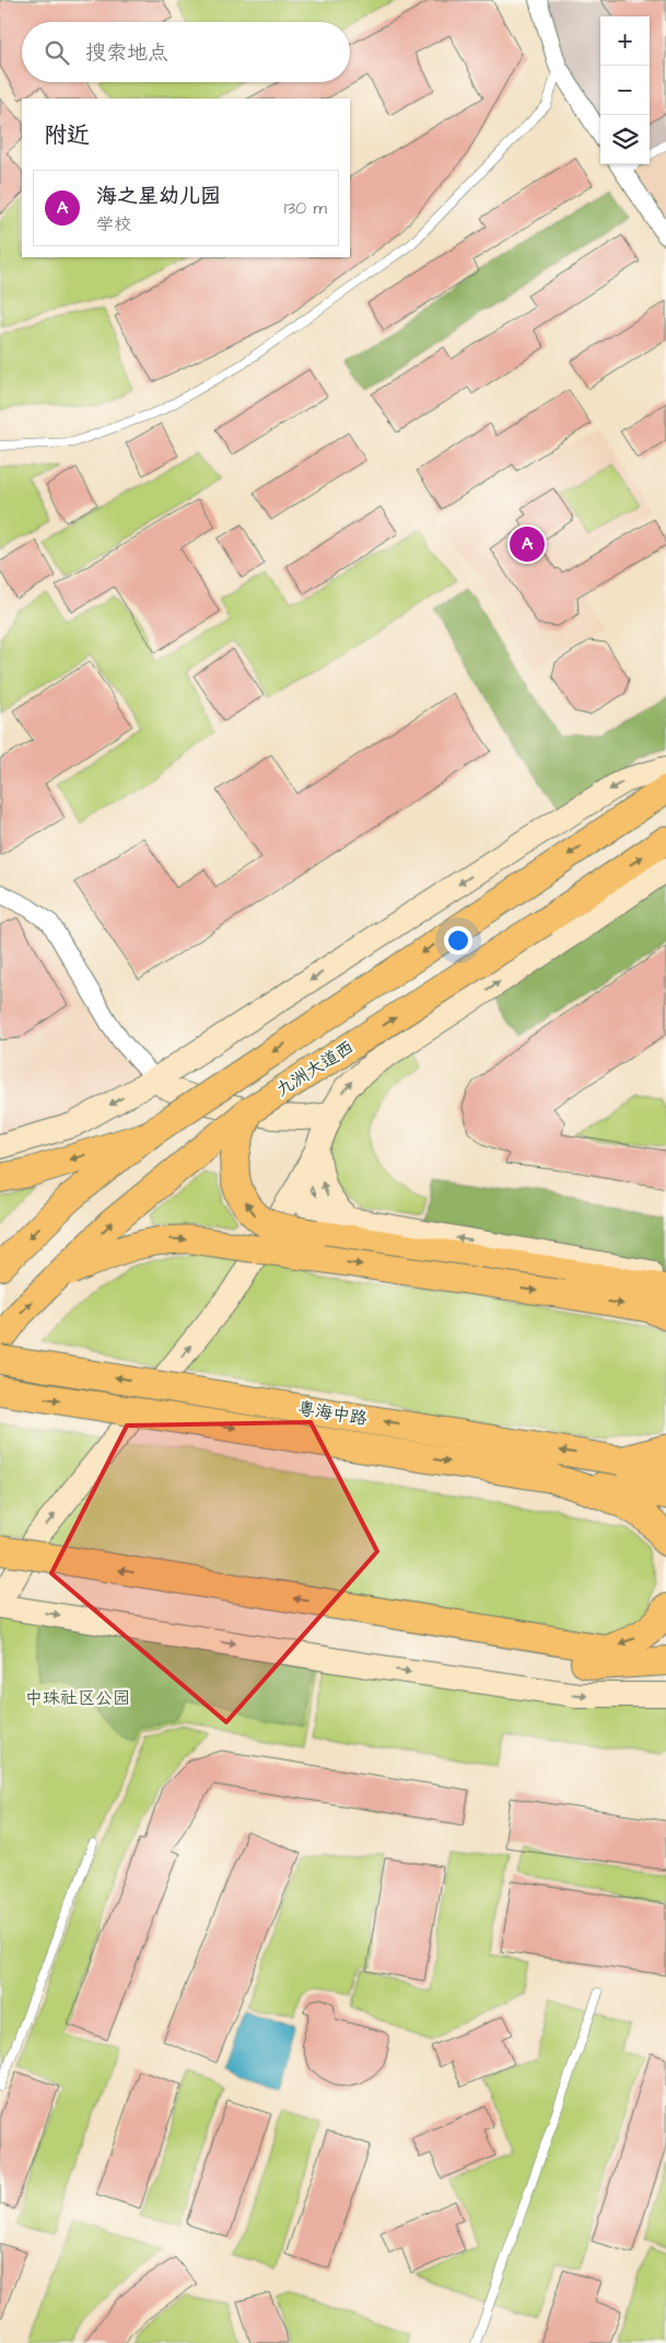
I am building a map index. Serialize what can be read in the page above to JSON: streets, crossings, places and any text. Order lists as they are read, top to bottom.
{
  "streets": {
    "highway": ["粤海中路"],
    "main road": ["九洲大道西"]
  },
  "parks": ["中珠社区公园"],
  "page": {
    "map_buttons": ["+", "−"],
    "search": "搜索地点",
    "heading": "附近",
    "list": [
      {
        "mark": "A",
        "name": "海之星幼儿园",
        "note": "学校",
        "value": "130 m"
      }
    ],
    "pins": "A"
  }
}
